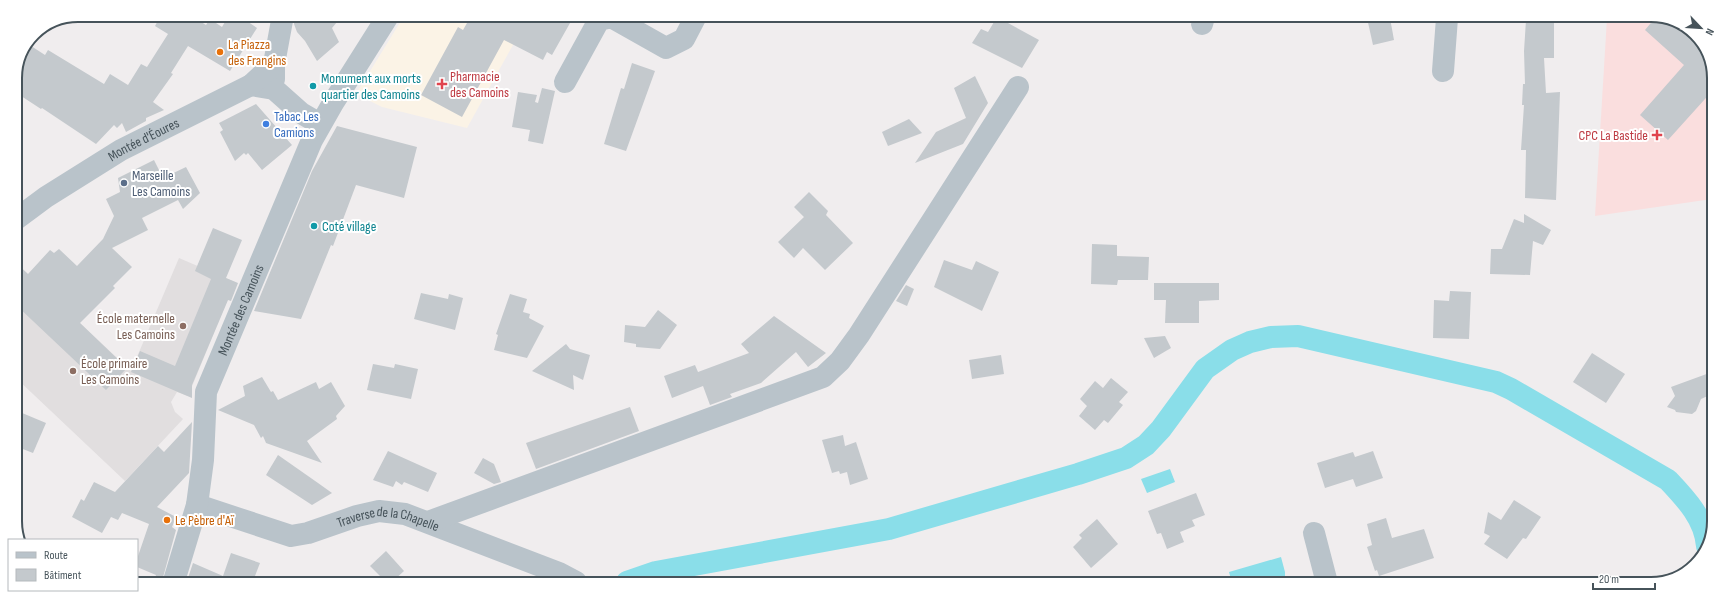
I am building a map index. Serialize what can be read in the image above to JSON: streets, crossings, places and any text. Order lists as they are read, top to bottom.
{
  "streets": {
    "street": ["Montée d'Éoures", "Montée des Camoins", "Traverse de la Chapelle"]
  },
  "crossings": [
    ["Montée des Camoins", "Traverse de la Chapelle"]
  ],
  "places": {
    "other": [
      "La Piazza des Frangins",
      "Monument aux morts quartier des Camoins",
      "Tabac Les Camions",
      "Marseille Les Camoins",
      "Coté village",
      "École maternelle Les Camoins",
      "École primaire Les Camoins",
      "Le Pèbre d'Aï"
    ],
    "health": ["Pharmacie des Camoins", "CPC La Bastide"]
  },
  "legend": ["Route", "Bâtiment"],
  "scale_bar": "20 m",
  "north": "bottom right"
}
